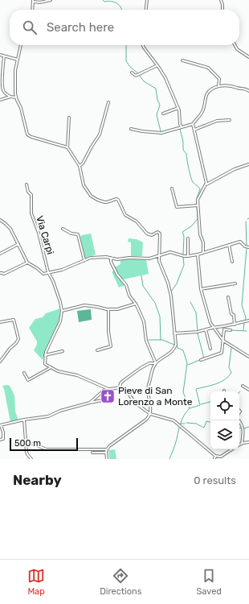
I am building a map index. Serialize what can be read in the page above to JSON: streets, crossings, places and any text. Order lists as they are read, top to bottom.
{
  "streets": {
    "street": ["Via Carpi"]
  },
  "places": {
    "church": ["Pieve di San Lorenzo a Monte"]
  },
  "scale_bar": "500 m",
  "page": {
    "search": "Search here",
    "scale": "500 m",
    "heading": ["Nearby", "0 results"],
    "nav": ["Map", "Directions", "Saved"]
  }
}
